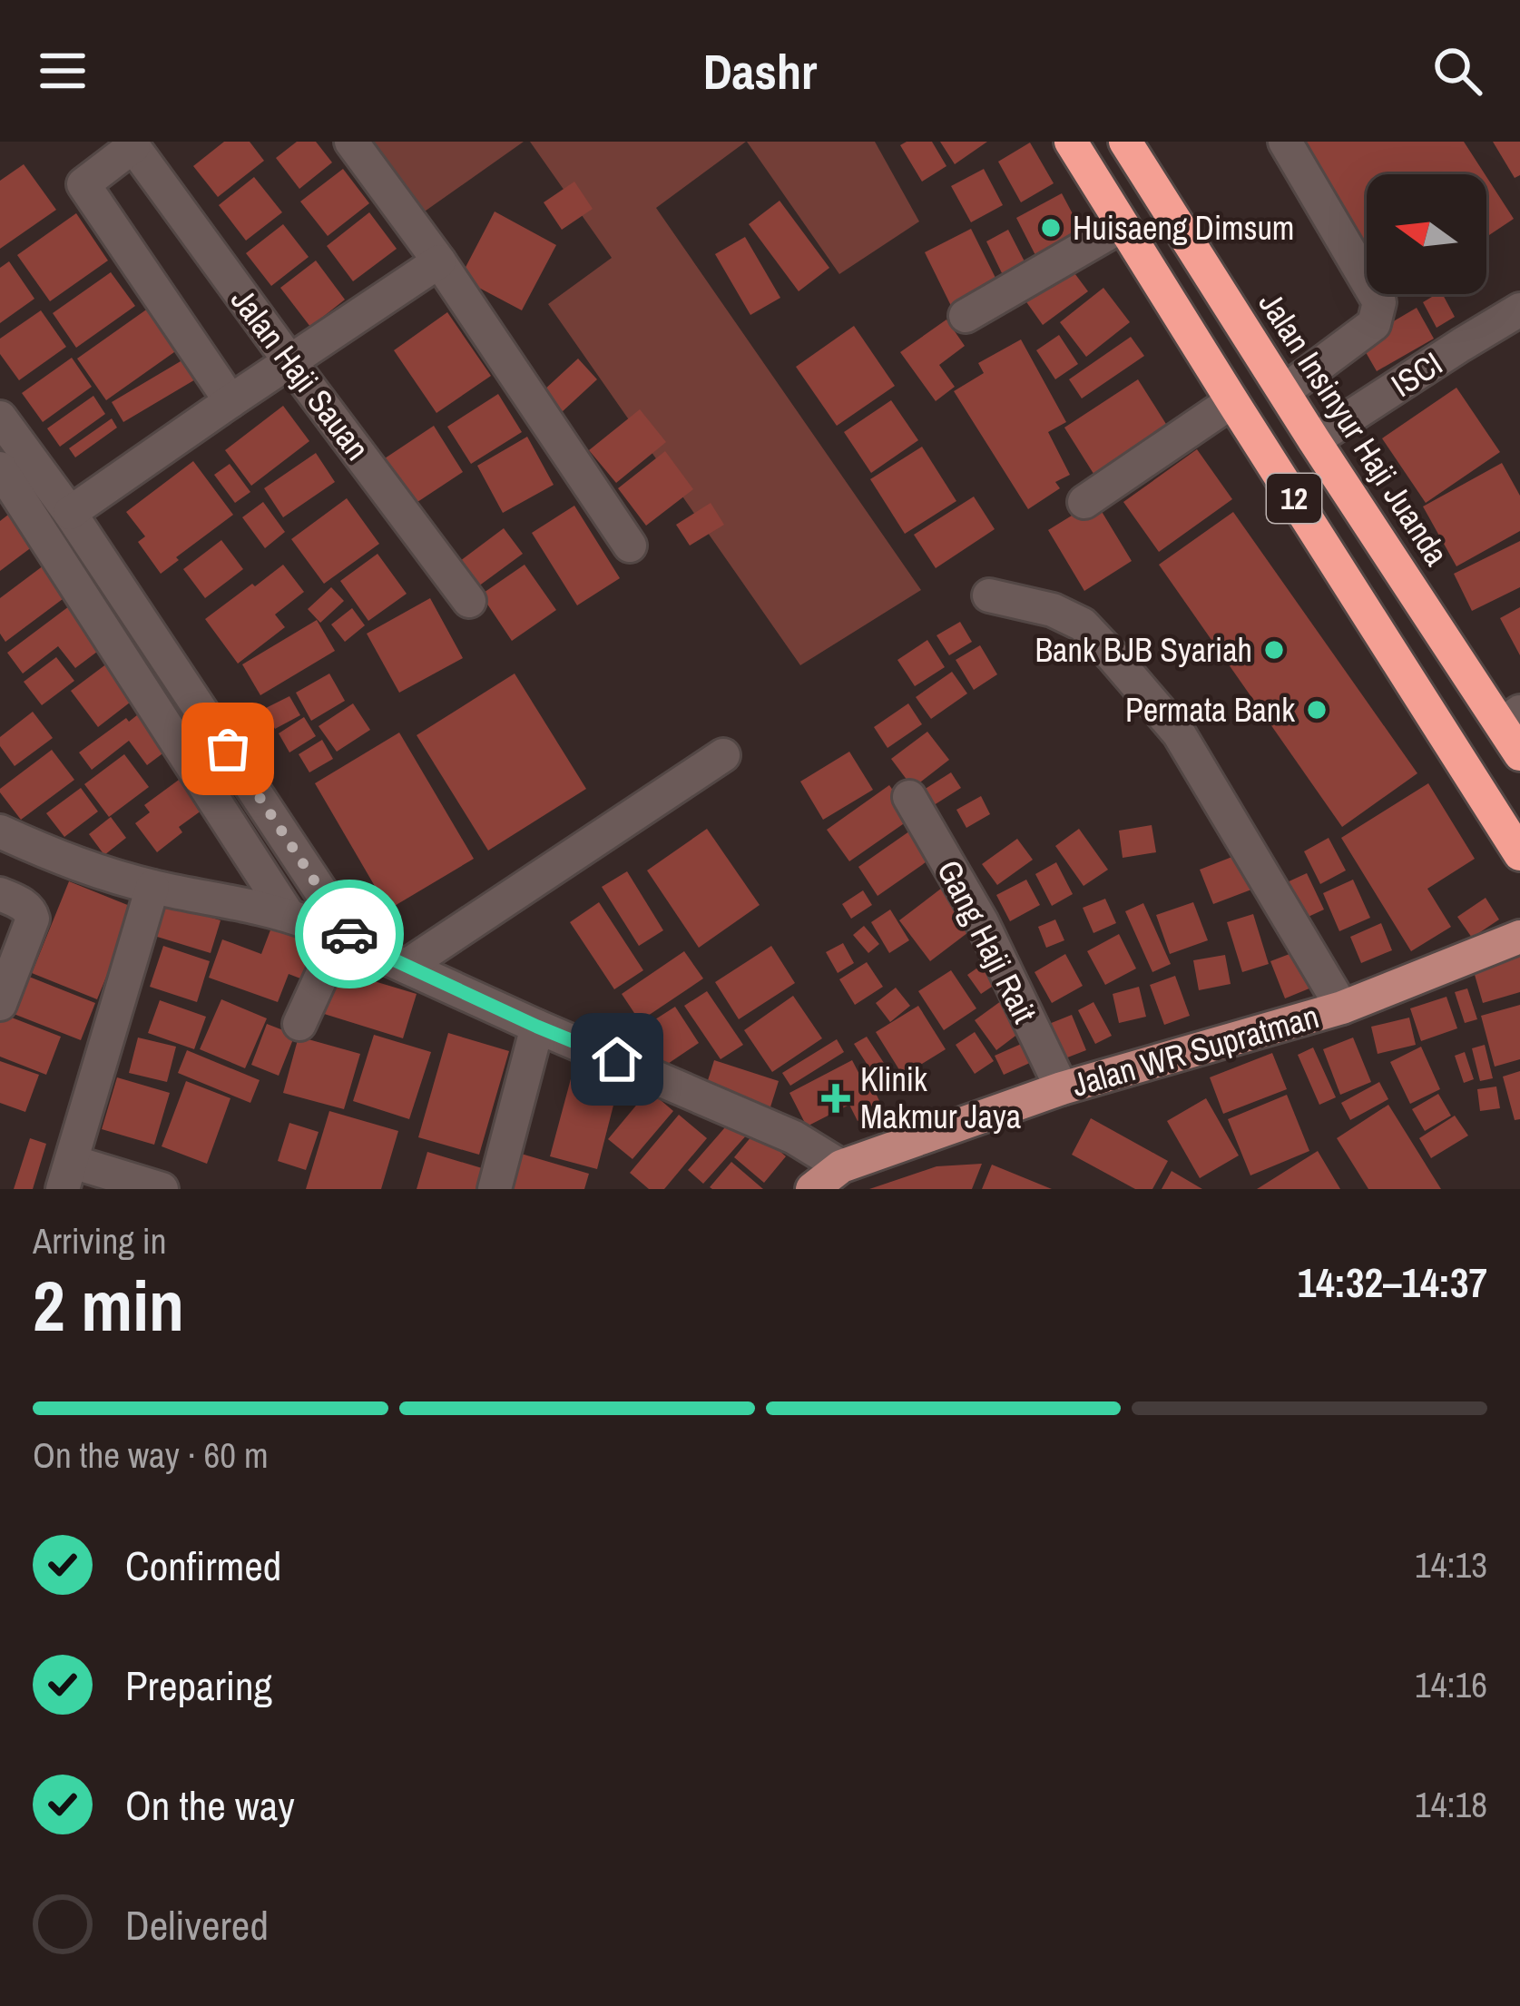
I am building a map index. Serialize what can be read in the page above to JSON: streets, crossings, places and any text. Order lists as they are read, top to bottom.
{
  "streets": {
    "highway": ["Jalan Insinyur Haji Juanda", "12"],
    "main road": ["Jalan WR Supratman"],
    "street": ["Jalan Haji Sauan", "ISCI", "Gang Haji Rait"]
  },
  "crossings": [
    ["ISCI", "Jalan Insinyur Haji Juanda"],
    ["Gang Haji Rait", "Jalan WR Supratman"]
  ],
  "places": {
    "other": ["Huisaeng Dimsum", "Bank BJB Syariah", "Permata Bank"],
    "health": ["Klinik Makmur Jaya"]
  },
  "north": "left",
  "page": {
    "header": "Dashr",
    "heading": ["2 min", "Arriving in", "14:32–14:37"],
    "bar": "On the way · 60 m",
    "list": [
      ["Confirmed", "14:13"],
      ["Preparing", "14:16"],
      ["On the way", "14:18"],
      "Delivered"
    ]
  }
}
